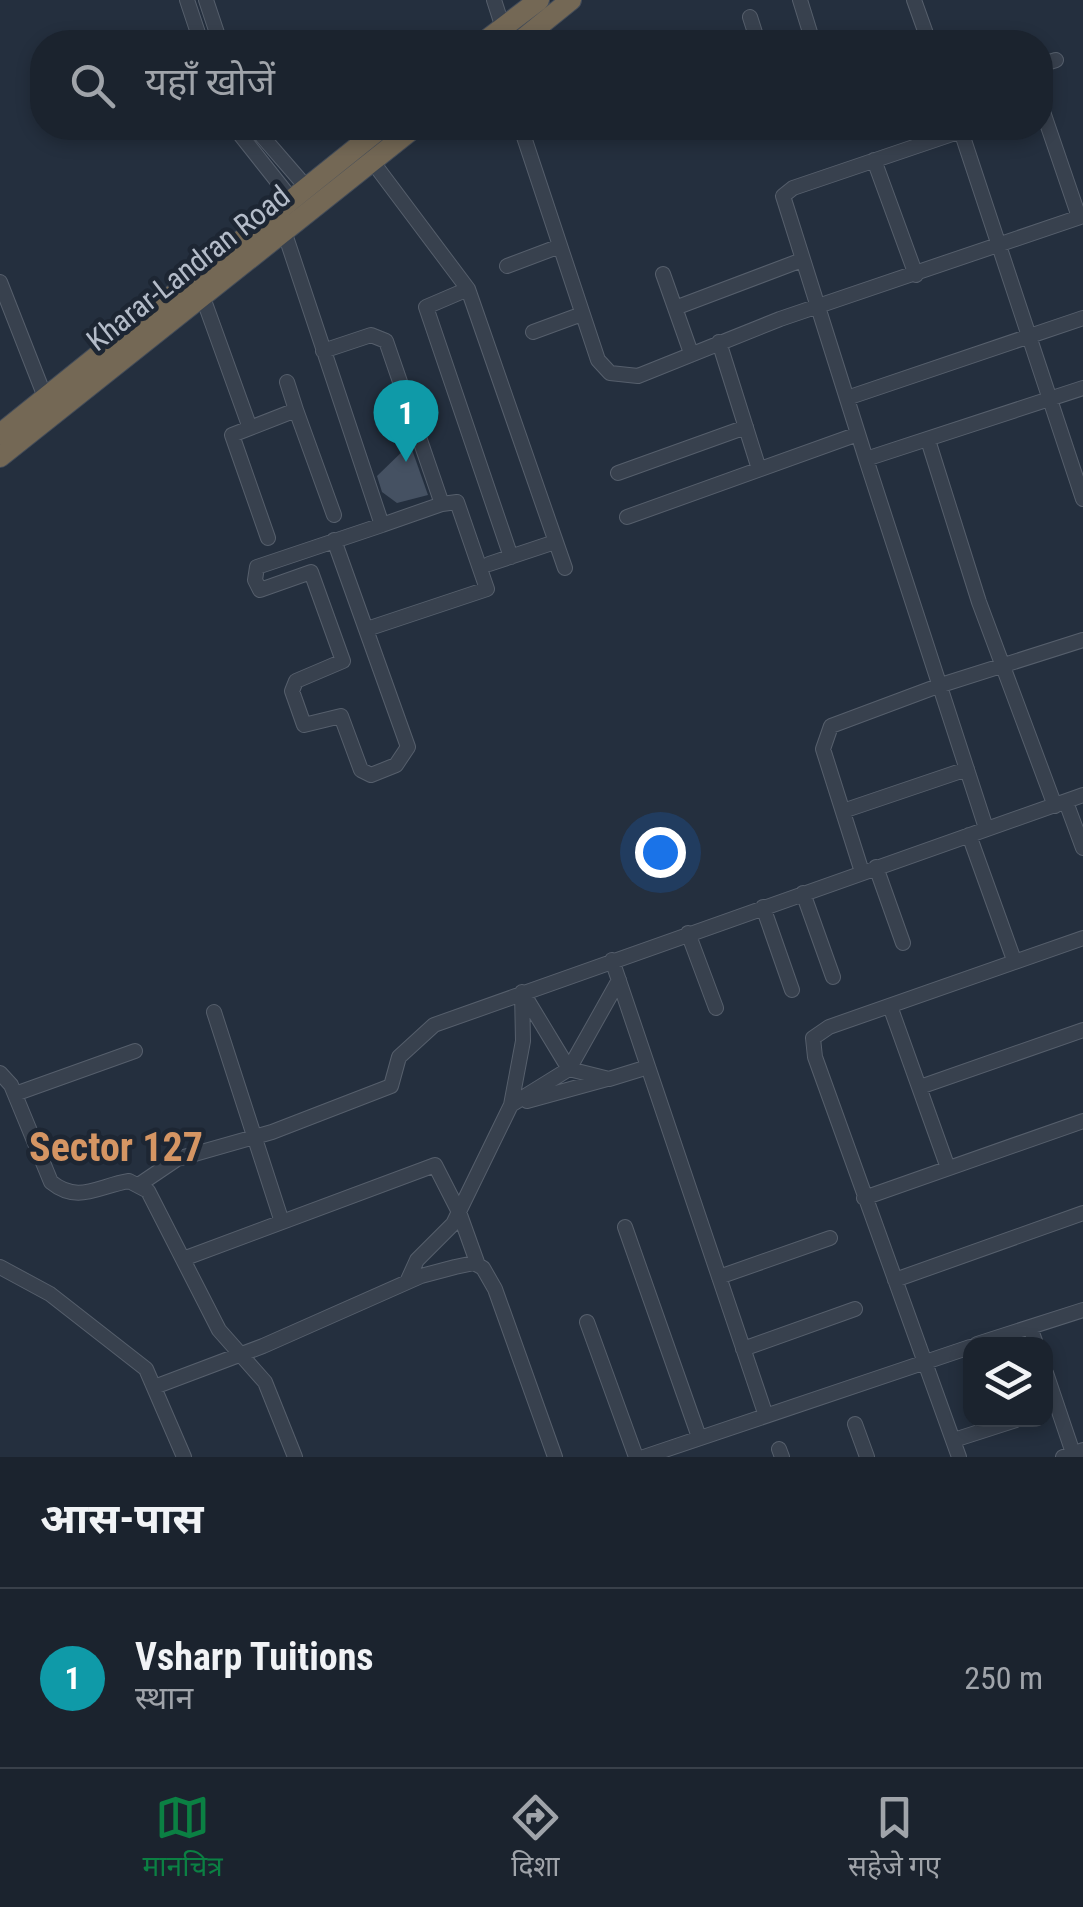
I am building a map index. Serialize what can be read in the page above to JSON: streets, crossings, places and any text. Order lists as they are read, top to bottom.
{
  "streets": {
    "highway": ["Kharar-Landran Road"]
  },
  "districts": ["Sector 127"],
  "page": {
    "search": "यहाँ खोजें",
    "pins": "1",
    "heading": "आस-पास",
    "list": [
      {
        "mark": "1",
        "name": "Vsharp Tuitions",
        "note": "स्थान",
        "value": "250 m"
      }
    ],
    "nav": ["मानचित्र", "दिशा", "सहेजे गए"]
  }
}
